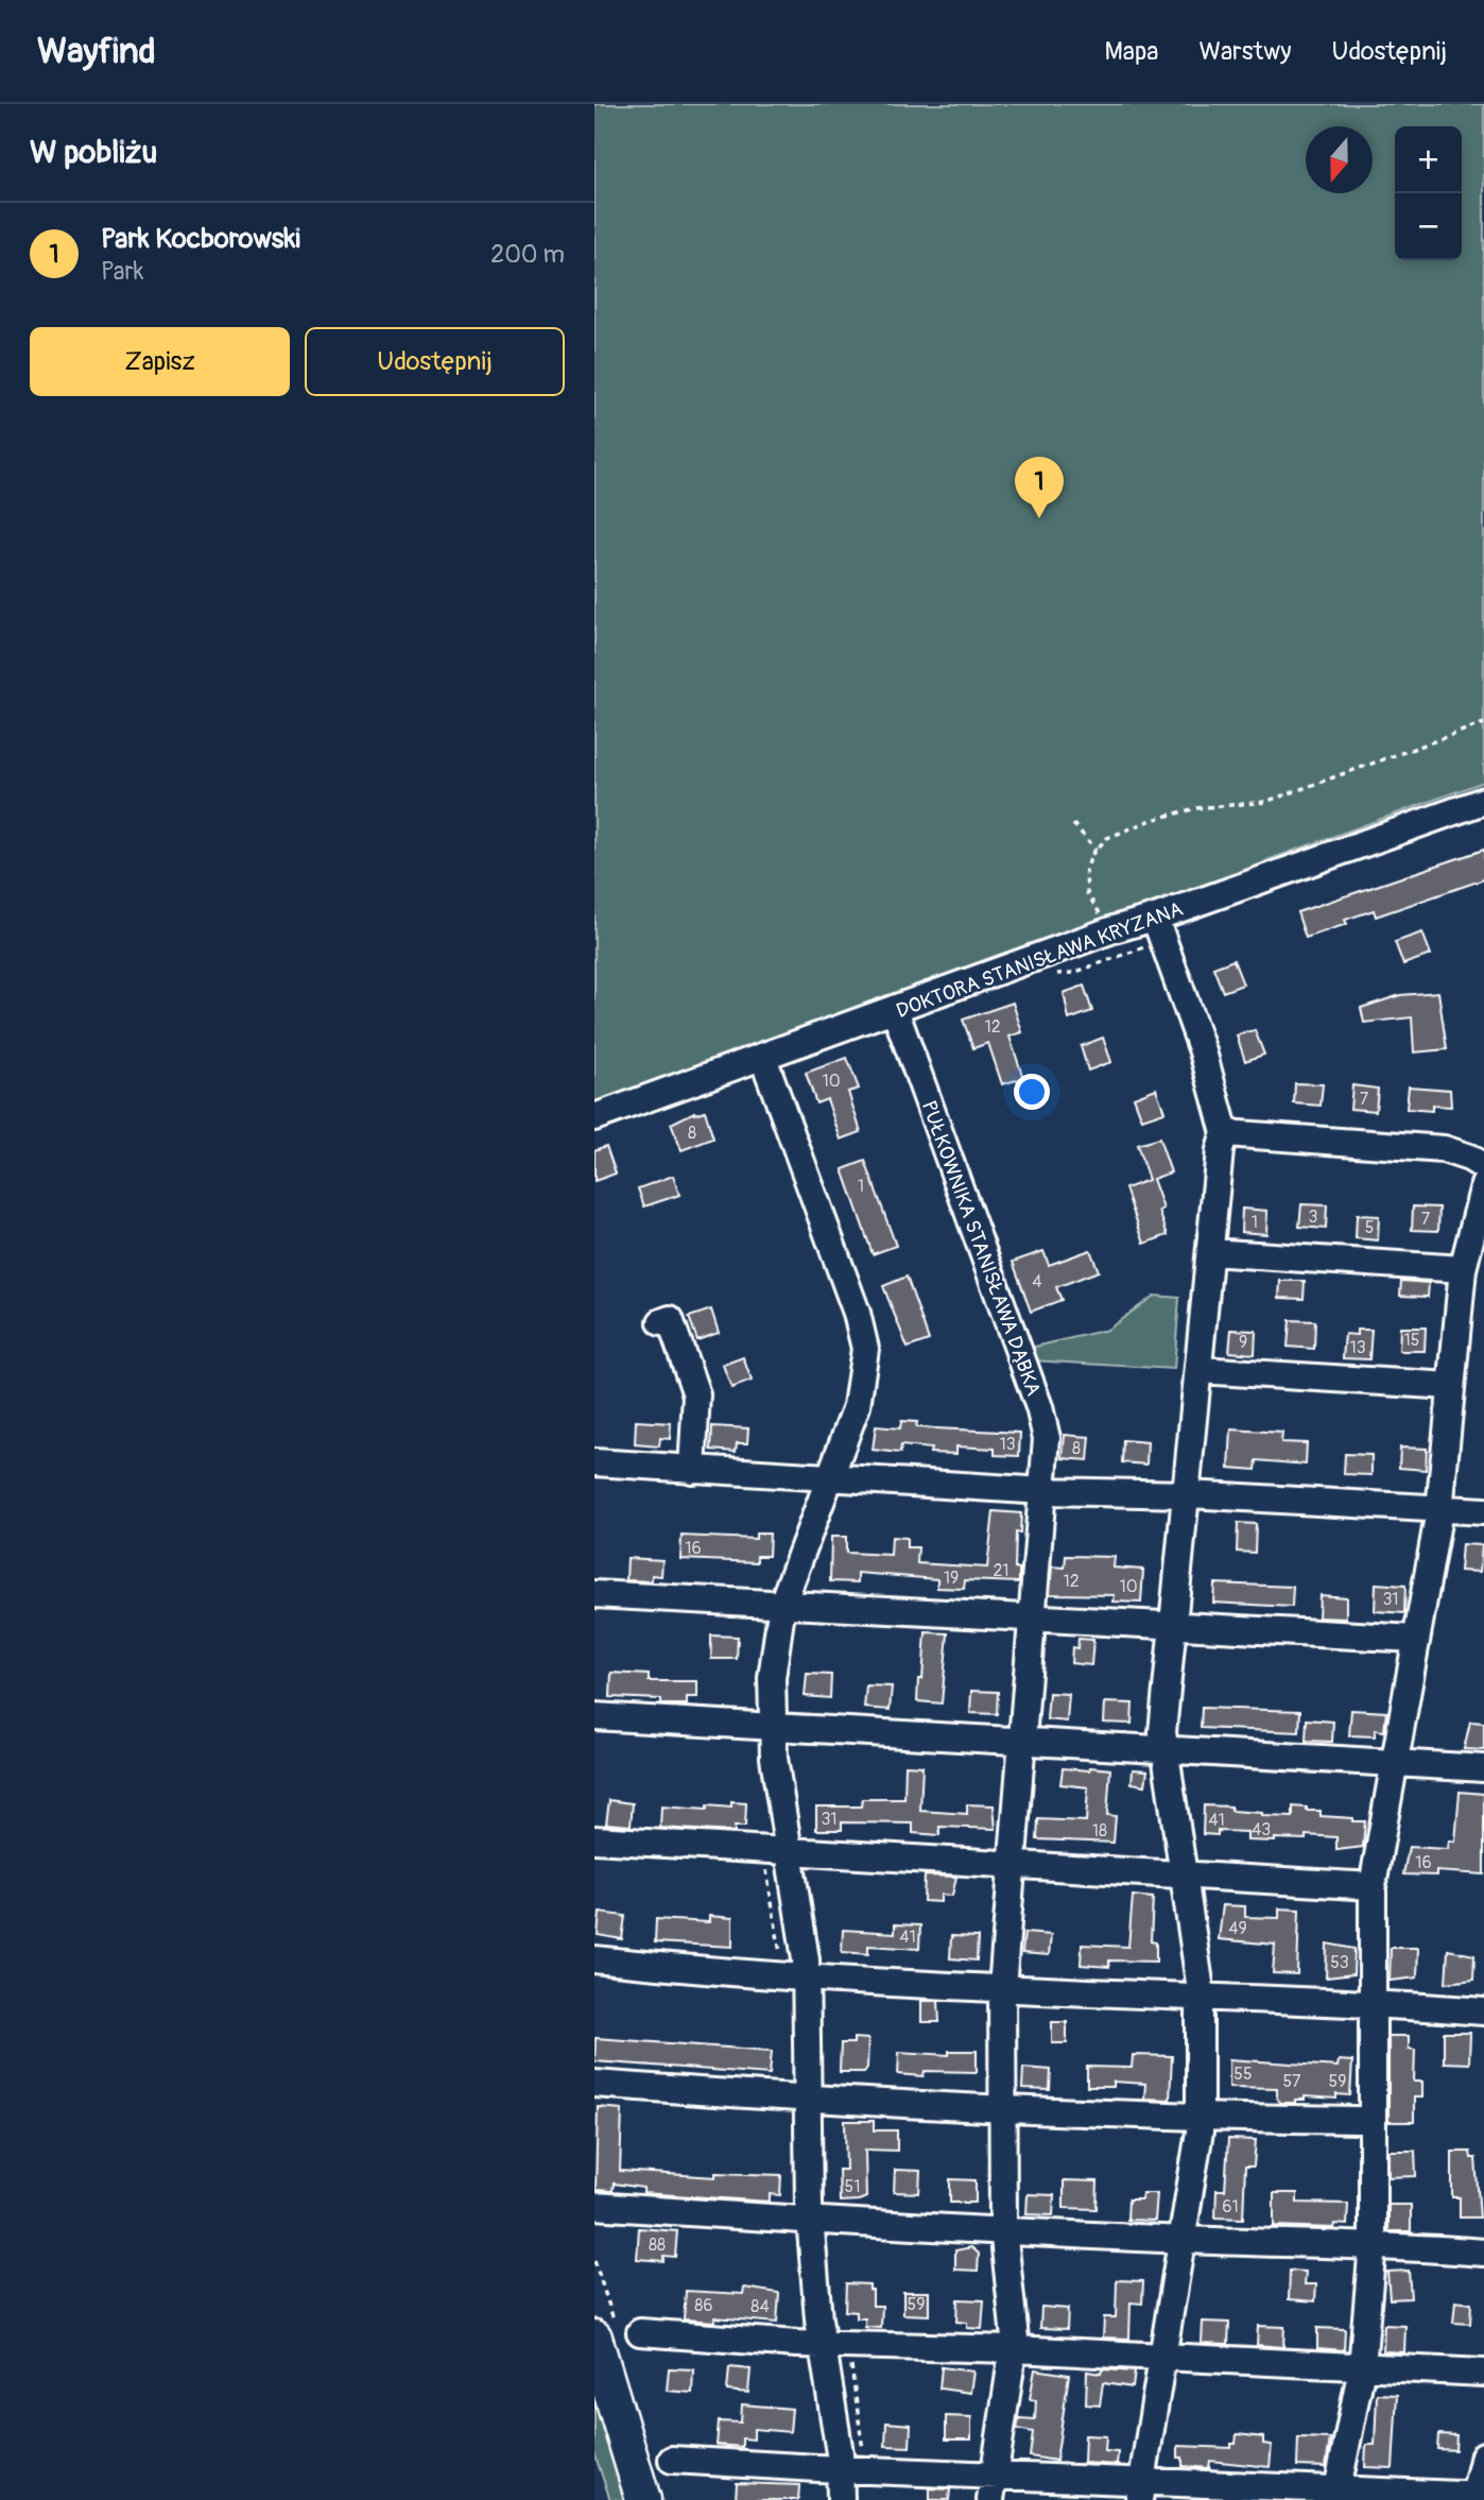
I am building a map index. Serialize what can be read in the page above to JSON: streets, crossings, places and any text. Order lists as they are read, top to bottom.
{
  "streets": {
    "street": ["DOKTORA STANISŁAWA KRYZANA", "PUŁKOWNIKA STANISŁAWA DĄBKA"]
  },
  "crossings": [
    ["DOKTORA STANISŁAWA KRYZANA", "PUŁKOWNIKA STANISŁAWA DĄBKA"]
  ],
  "house_numbers": [
    "12",
    "10",
    "7",
    "8",
    "1",
    "3",
    "7",
    "1",
    "5",
    "4",
    "15",
    "9",
    "13",
    "13",
    "8",
    "16",
    "21",
    "19",
    "12",
    "10",
    "31",
    "31",
    "41",
    "43",
    "18",
    "16",
    "49",
    "41",
    "53",
    "55",
    "57",
    "59",
    "51",
    "61",
    "88",
    "59",
    "86",
    "84"
  ],
  "north": "bottom",
  "page": {
    "header": "Wayfind",
    "nav": ["Mapa", "Warstwy", "Udostępnij"],
    "heading": "W pobliżu",
    "map_buttons": ["+", "−"],
    "list": [
      {
        "mark": "1",
        "name": "Park Kocborowski",
        "note": "Park",
        "value": "200 m"
      }
    ],
    "buttons": ["Zapisz", "Udostępnij"],
    "pins": "1"
  }
}
